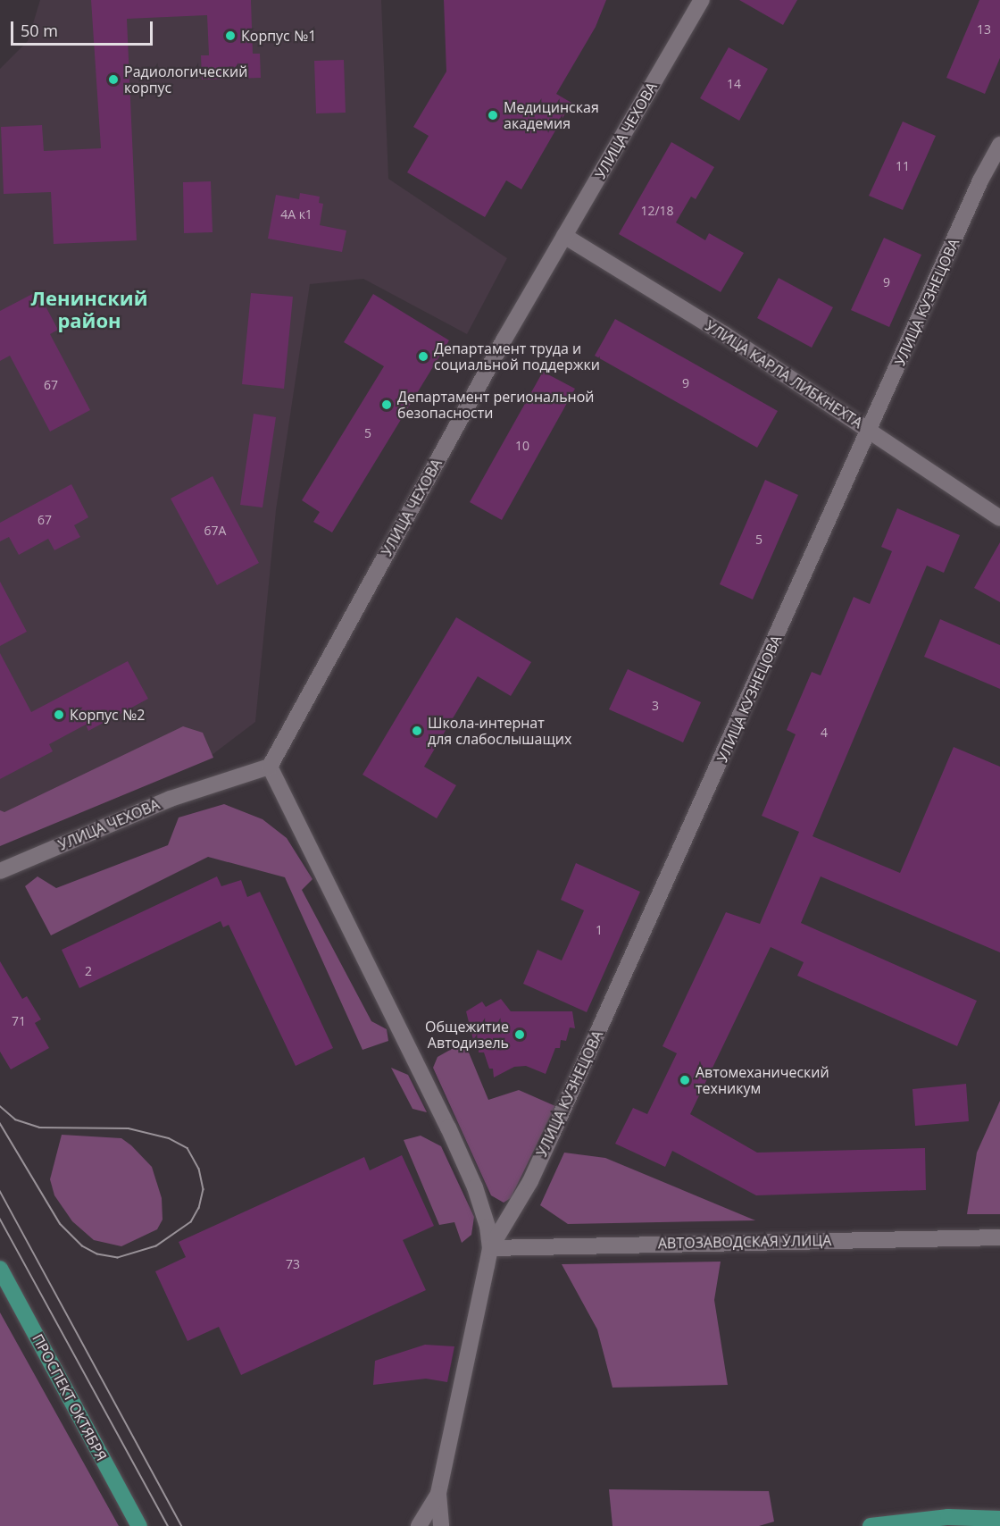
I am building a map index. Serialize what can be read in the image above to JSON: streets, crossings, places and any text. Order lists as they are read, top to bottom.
{
  "streets": {
    "main road": ["ПРОСПЕКТ ОКТЯБРЯ"],
    "street": [
      "УЛИЦА ЧЕХОВА",
      "УЛИЦА КУЗНЕЦОВА",
      "УЛИЦА КАРЛА ЛИБКНЕХТА",
      "АВТОЗАВОДСКАЯ УЛИЦА"
    ]
  },
  "crossings": [
    ["УЛИЦА ЧЕХОВА", "УЛИЦА КАРЛА ЛИБКНЕХТА"],
    ["УЛИЦА КУЗНЕЦОВА", "УЛИЦА КАРЛА ЛИБКНЕХТА"],
    ["УЛИЦА КУЗНЕЦОВА", "АВТОЗАВОДСКАЯ УЛИЦА"]
  ],
  "districts": ["Ленинский район"],
  "places": [
    "Корпус №1",
    "Радиологический корпус",
    "Медицинская академия",
    "Департамент труда и социальной поддержки",
    "Департамент региональной безопасности",
    "Корпус №2",
    "Школа-интернат для слабослышащих",
    "Общежитие Автодизель",
    "Автомеханический техникум"
  ],
  "house_numbers": [
    "13",
    "14",
    "11",
    "12/18",
    "4А к1",
    "9",
    "9",
    "67",
    "5",
    "10",
    "67",
    "67А",
    "5",
    "3",
    "4",
    "1",
    "2",
    "71",
    "73"
  ],
  "scale_bar": "50 m"
}
